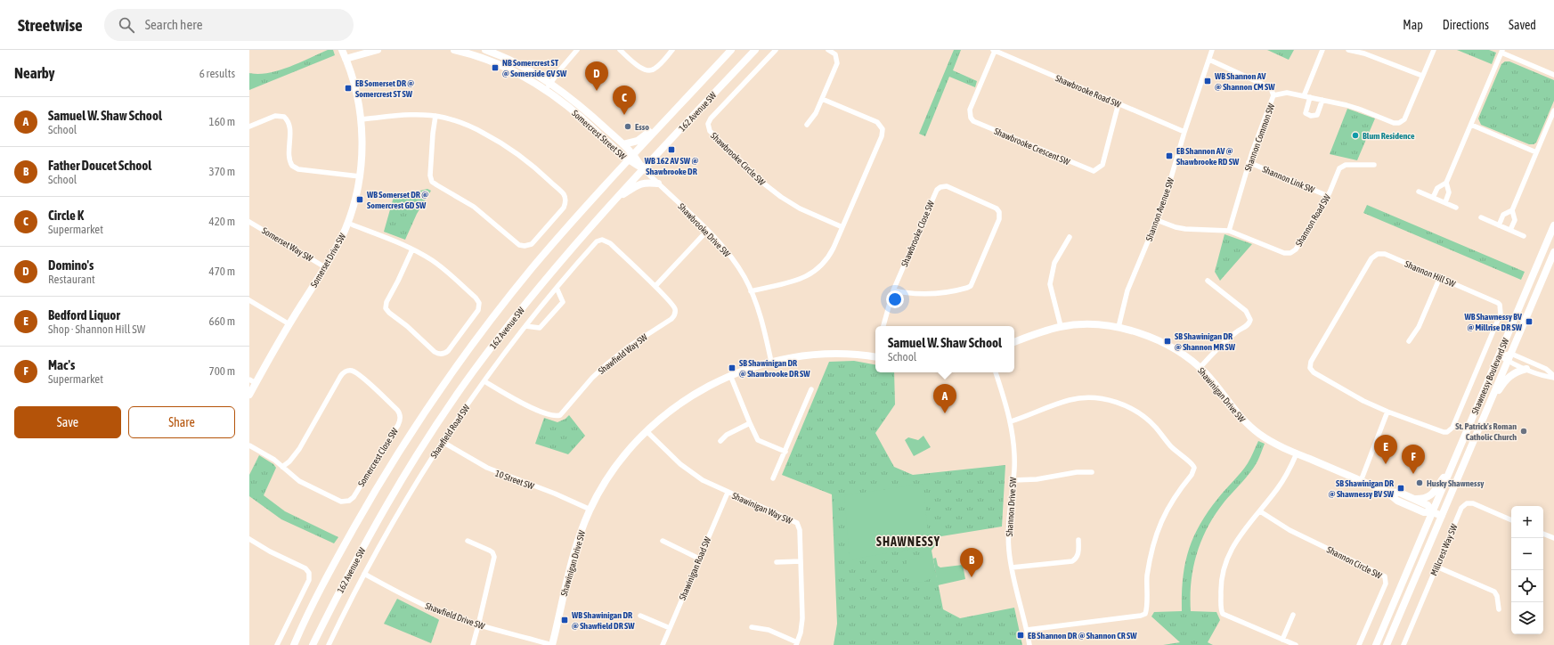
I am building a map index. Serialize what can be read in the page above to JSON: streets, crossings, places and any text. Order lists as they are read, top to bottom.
{
  "streets": {
    "main road": [
      "162 Avenue SW",
      "Somercrest Street SW",
      "Somerset Drive SW",
      "Shawnessy Boulevard SW",
      "Shawinigan Drive SW"
    ],
    "street": [
      "Shawbrooke Road SW",
      "Shannon Common SW",
      "Shawbrooke Crescent SW",
      "Shawbrooke Circle SW",
      "Shannon Link SW",
      "Shannon Avenue SW",
      "Shannon Road SW",
      "Shawbrooke Drive SW",
      "Shawbrooke Close SW",
      "Somerset Way SW",
      "Shannon Hill SW",
      "Shawfield Way SW",
      "Shawfield Road SW",
      "Somercrest Close SW",
      "10 Street SW",
      "Shannon Drive SW",
      "Shawinigan Way SW",
      "Millcrest Way SW",
      "Shannon Circle SW",
      "Shawinigan Road SW",
      "Shawfield Drive SW"
    ]
  },
  "crossings": [
    ["Shawbrooke Road SW", "Shawbrooke Crescent SW"],
    ["Shawbrooke Road SW", "Shannon Avenue SW"],
    ["162 Avenue SW", "Somercrest Street SW"],
    ["162 Avenue SW", "Shawbrooke Drive SW"],
    ["Somercrest Street SW", "Shawbrooke Drive SW"],
    ["Shannon Common SW", "Shannon Link SW"],
    ["Shannon Common SW", "Shannon Avenue SW"],
    ["Shannon Common SW", "Shannon Road SW"],
    ["Shannon Link SW", "Shannon Road SW"],
    ["Shannon Avenue SW", "Shannon Road SW"],
    ["Shannon Avenue SW", "Shawinigan Drive SW"],
    ["Shawbrooke Drive SW", "Shawinigan Drive SW"],
    ["Somerset Way SW", "Somerset Drive SW"],
    ["Shawfield Way SW", "Shawfield Road SW"],
    ["Shawnessy Boulevard SW", "Shawinigan Drive SW"],
    ["Shawinigan Drive SW", "10 Street SW"],
    ["Shawinigan Drive SW", "Shawinigan Way SW"],
    ["Shawinigan Drive SW", "Shawfield Drive SW"],
    ["Shawfield Road SW", "10 Street SW"],
    ["Shawfield Road SW", "Shawfield Drive SW"],
    ["Shawinigan Way SW", "Shawinigan Road SW"]
  ],
  "districts": ["SHAWNESSY"],
  "places": {
    "transit": [
      "NB Somercrest ST @ Somerside GV SW",
      "WB Shannon AV @ Shannon CM SW",
      "EB Somerset DR @ Somercrest ST SW",
      "WB 162 AV SW @ Shawbrooke DR",
      "EB Shannon AV @ Shawbrooke RD SW",
      "WB Somerset DR @ Somercrest GD SW",
      "WB Shawnessy BV @ Millrise DR SW",
      "SB Shawinigan DR @ Shannon MR SW",
      "SB Shawinigan DR @ Shawbrooke DR SW",
      "SB Shawinigan DR @ Shawnessy BV SW",
      "WB Shawinigan DR @ Shawfield DR SW",
      "EB Shannon DR @ Shannon CR SW"
    ],
    "other": [
      "Esso",
      "Blum Residence",
      "St. Patrick's Roman Catholic Church",
      "Husky Shawnessy"
    ]
  },
  "page": {
    "header": "Streetwise",
    "search": "Search here",
    "nav": ["Map", "Directions", "Saved"],
    "heading": ["Nearby", "6 results"],
    "pins": [
      "D",
      "C",
      "A",
      "E",
      "F",
      "B"
    ],
    "list": [
      {
        "mark": "A",
        "name": "Samuel W. Shaw School",
        "note": "School",
        "value": "160 m"
      },
      {
        "mark": "B",
        "name": "Father Doucet School",
        "note": "School",
        "value": "370 m"
      },
      {
        "mark": "C",
        "name": "Circle K",
        "note": "Supermarket",
        "value": "420 m"
      },
      {
        "mark": "D",
        "name": "Domino's",
        "note": "Restaurant",
        "value": "470 m"
      },
      {
        "mark": "E",
        "name": "Bedford Liquor",
        "note": "Shop · Shannon Hill SW",
        "value": "660 m"
      },
      {
        "mark": "F",
        "name": "Mac's",
        "note": "Supermarket",
        "value": "700 m"
      }
    ],
    "popup": ["Samuel W. Shaw School", "School"],
    "buttons": ["Save", "Share"],
    "map_buttons": ["+", "−"]
  }
}
